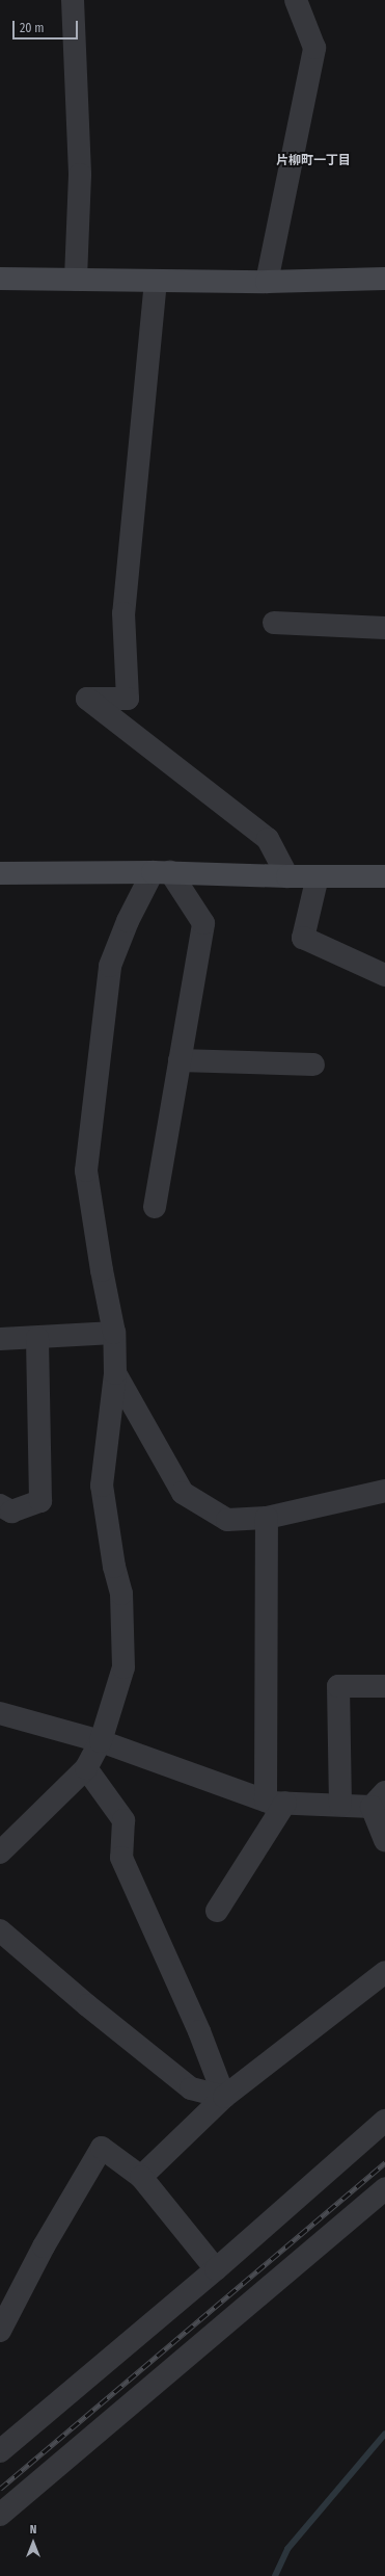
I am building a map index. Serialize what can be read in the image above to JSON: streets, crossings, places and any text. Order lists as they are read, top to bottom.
{
  "districts": ["片柳町一丁目"],
  "scale_bar": "20 m",
  "north": "top"
}
